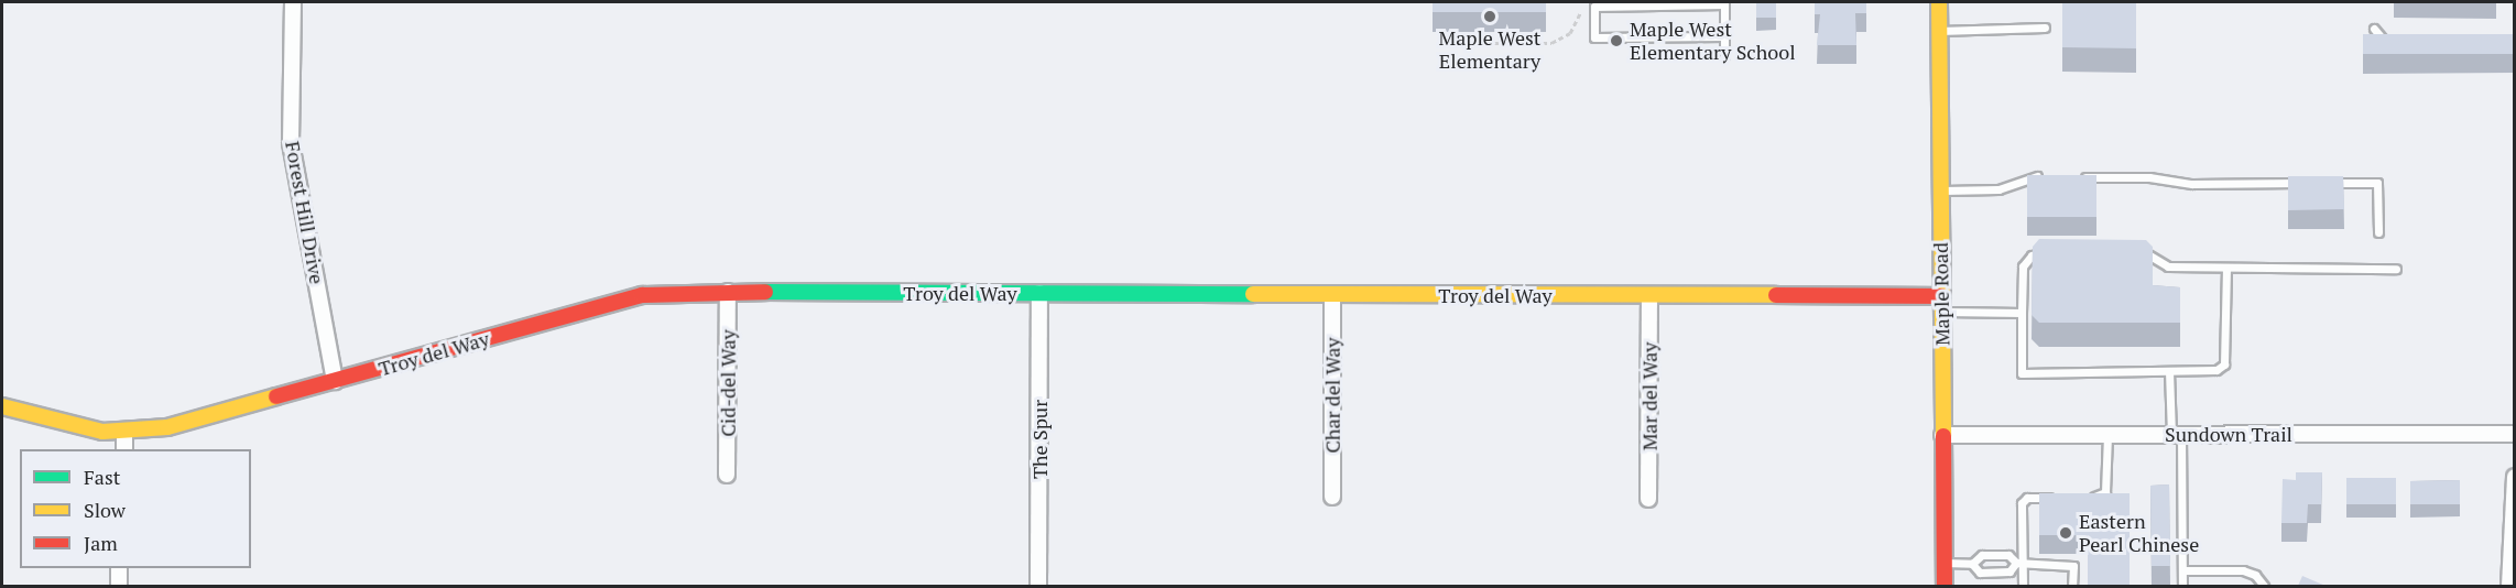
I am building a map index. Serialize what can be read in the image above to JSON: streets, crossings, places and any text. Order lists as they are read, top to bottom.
{
  "streets": {
    "street": [
      "Forest Hill Drive",
      "Troy del Way",
      "Maple Road",
      "Cid-del Way",
      "Char del Way",
      "Mar del Way",
      "Sundown Trail",
      "The Spur"
    ]
  },
  "crossings": [
    ["Forest Hill Drive", "Troy del Way"],
    ["Troy del Way", "Maple Road"],
    ["Troy del Way", "Cid-del Way"],
    ["Troy del Way", "Char del Way"],
    ["Troy del Way", "Mar del Way"],
    ["Troy del Way", "The Spur"],
    ["Maple Road", "Sundown Trail"]
  ],
  "places": ["Maple West Elementary", "Maple West Elementary School", "Eastern Pearl Chinese"],
  "legend": ["Fast", "Slow", "Jam"]
}
